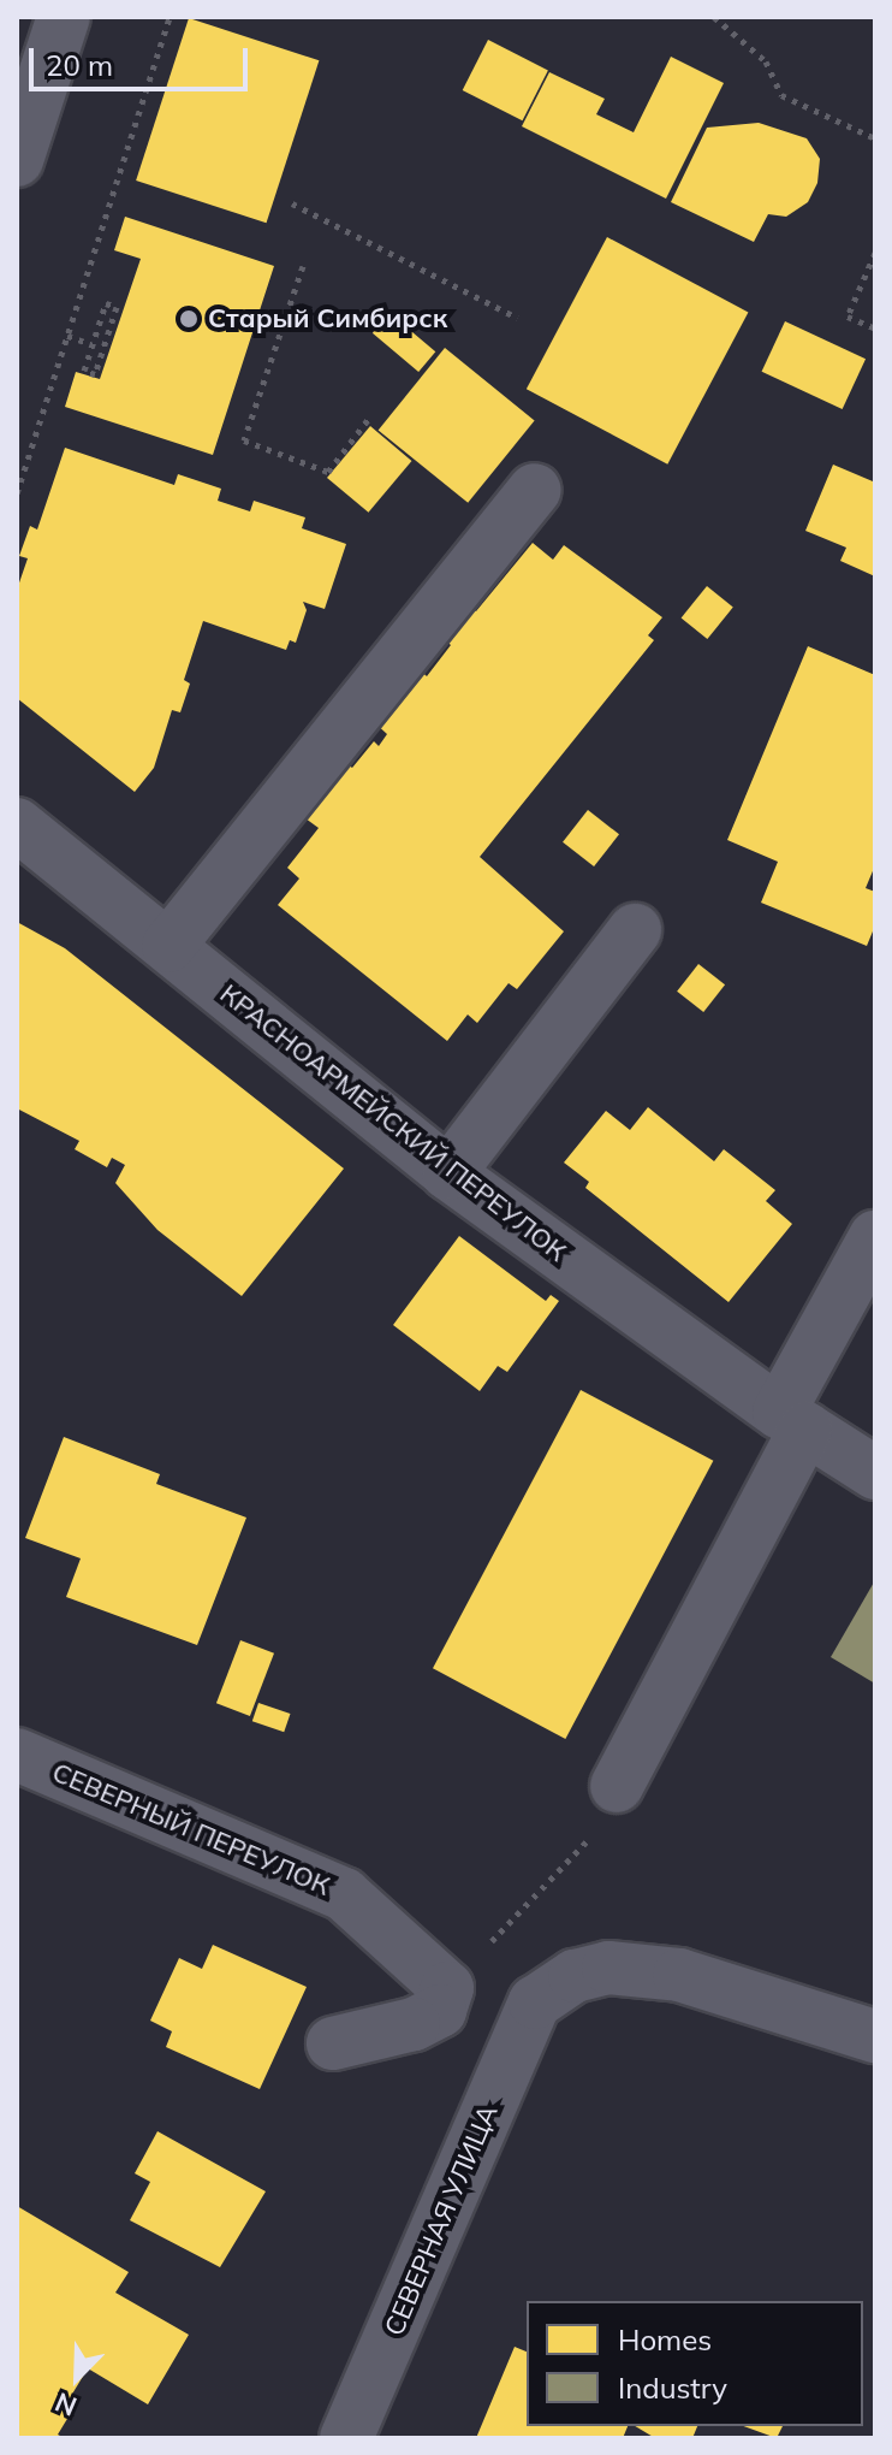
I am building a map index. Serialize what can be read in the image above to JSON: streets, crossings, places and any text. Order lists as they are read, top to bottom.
{
  "streets": {
    "street": ["КРАСНОАРМЕЙСКИЙ ПЕРЕУЛОК", "СЕВЕРНЫЙ ПЕРЕУЛОК", "СЕВЕРНАЯ УЛИЦА"]
  },
  "places": ["Старый Симбирск"],
  "legend": ["Homes", "Industry"],
  "scale_bar": "20 m",
  "north": "bottom left"
}
